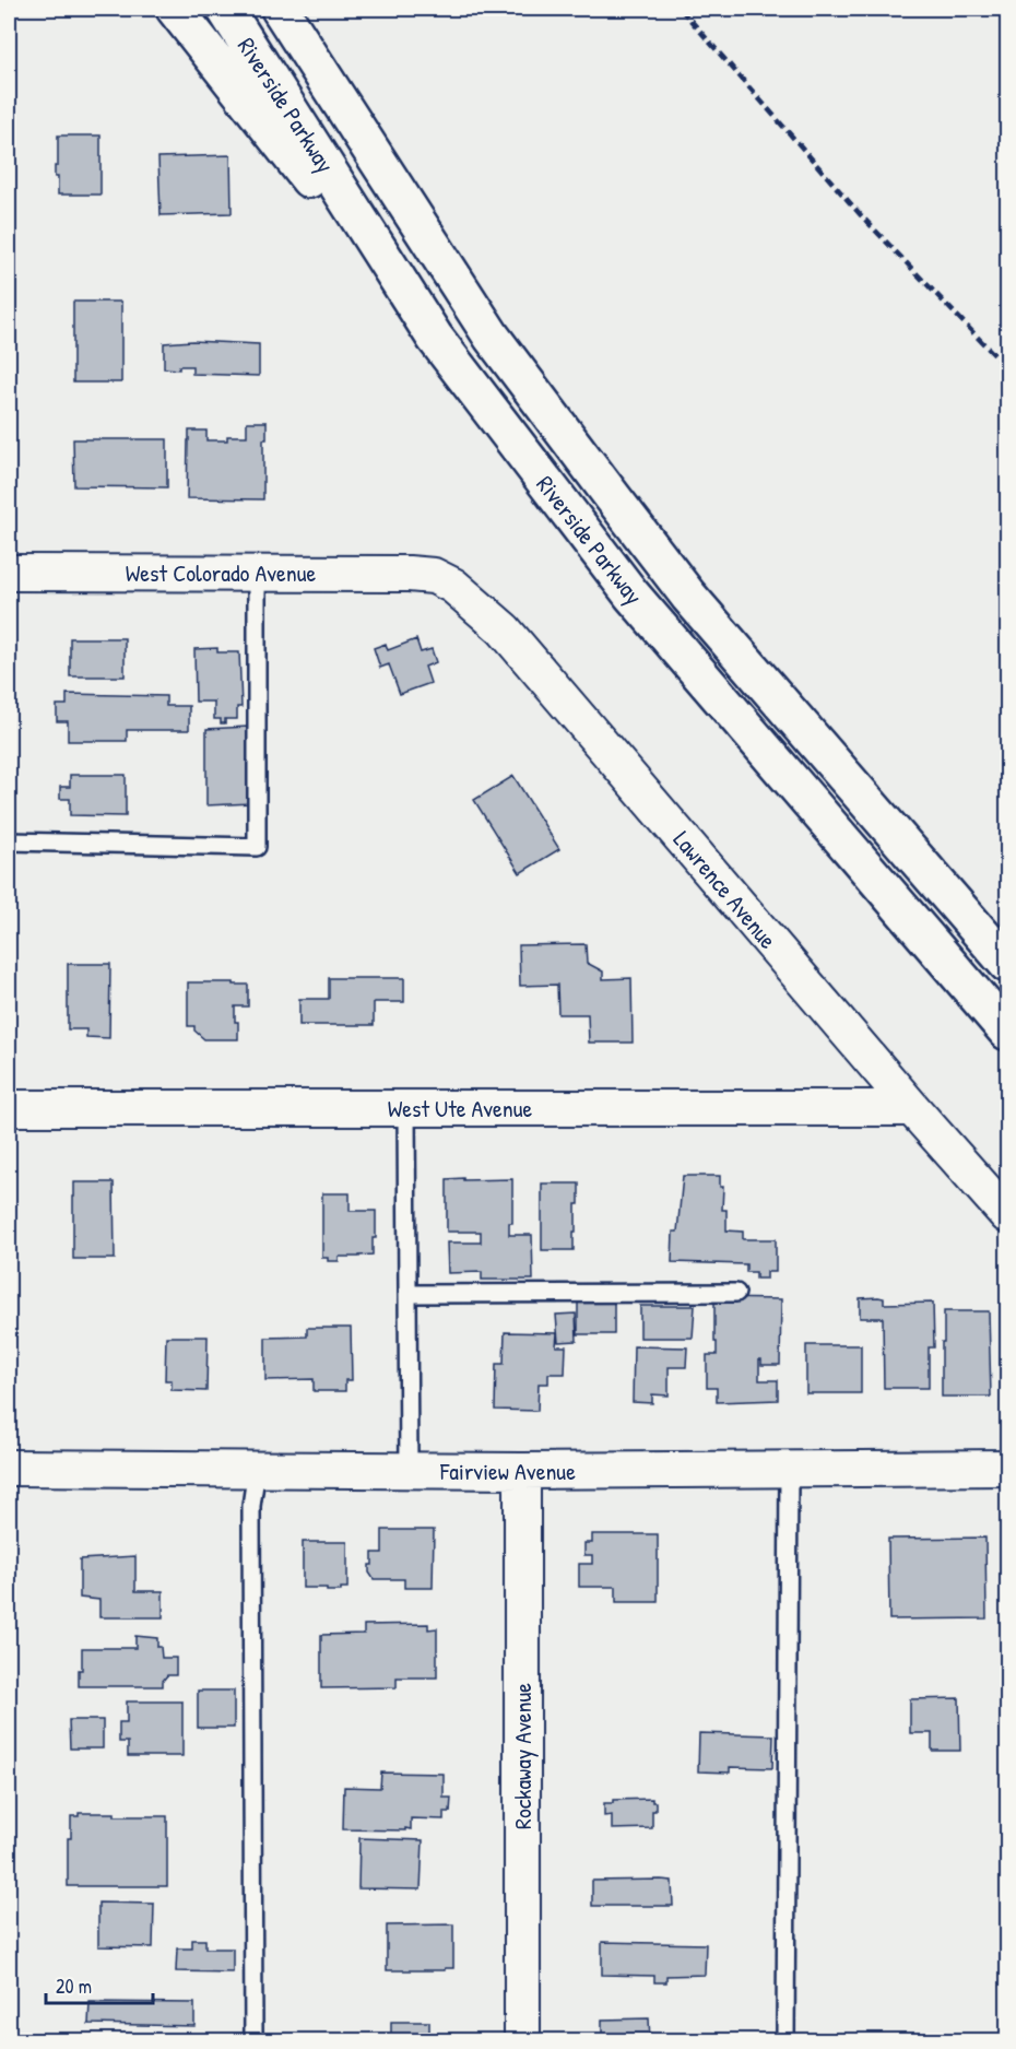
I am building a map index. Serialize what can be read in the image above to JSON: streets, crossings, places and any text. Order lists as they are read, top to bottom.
{
  "streets": {
    "main road": ["Riverside Parkway"],
    "street": [
      "West Colorado Avenue",
      "Lawrence Avenue",
      "West Ute Avenue",
      "Fairview Avenue",
      "Rockaway Avenue"
    ]
  },
  "crossings": [
    ["West Colorado Avenue", "Lawrence Avenue"],
    ["Lawrence Avenue", "West Ute Avenue"],
    ["Fairview Avenue", "Rockaway Avenue"]
  ],
  "scale_bar": "20 m"
}
